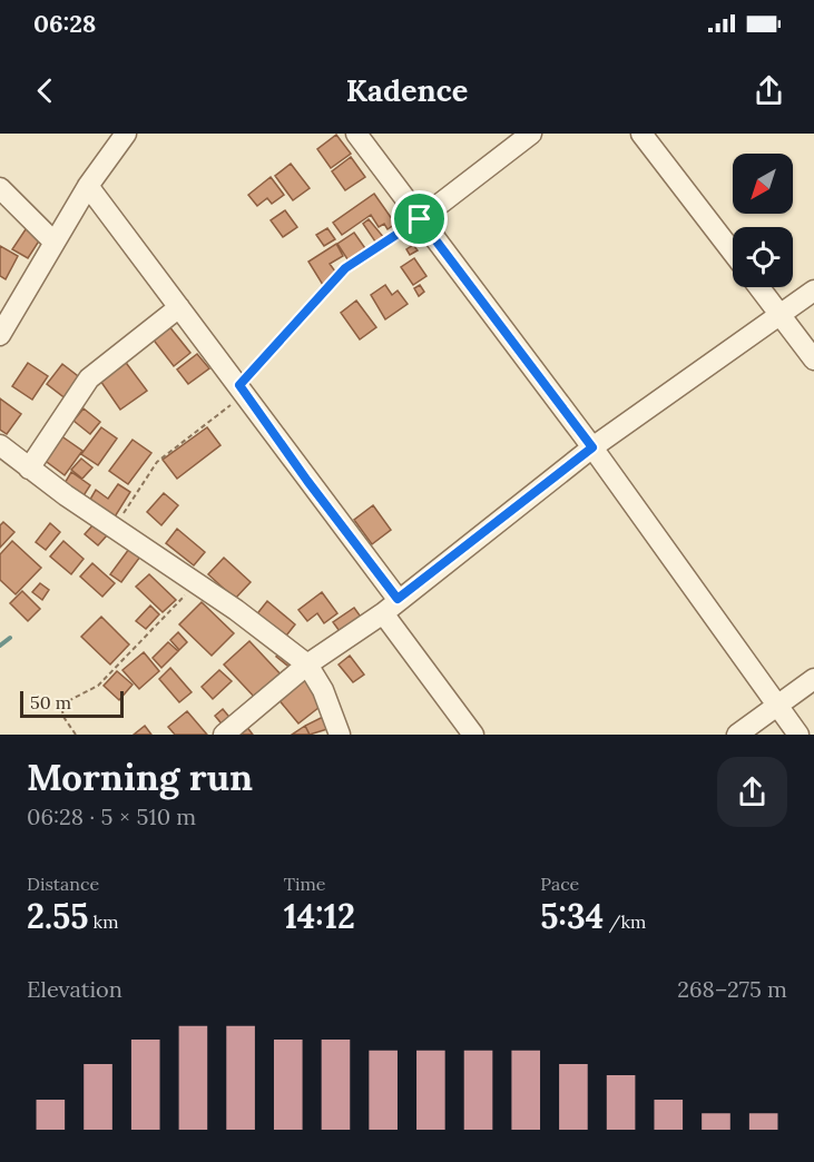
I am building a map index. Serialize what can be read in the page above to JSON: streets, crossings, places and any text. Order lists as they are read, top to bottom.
{
  "scale_bar": "50 m",
  "north": "bottom left",
  "page": {
    "status": "06:28",
    "header": "Kadence",
    "scale": "50 m",
    "heading": ["Morning run", "06:28 · 5 × 510 m"],
    "stats": [
      ["Distance", "2.55 km"],
      ["Time", "14:12"],
      ["Pace", "5:34 /km"]
    ],
    "chart": ["Elevation", "268–275 m"]
  }
}
